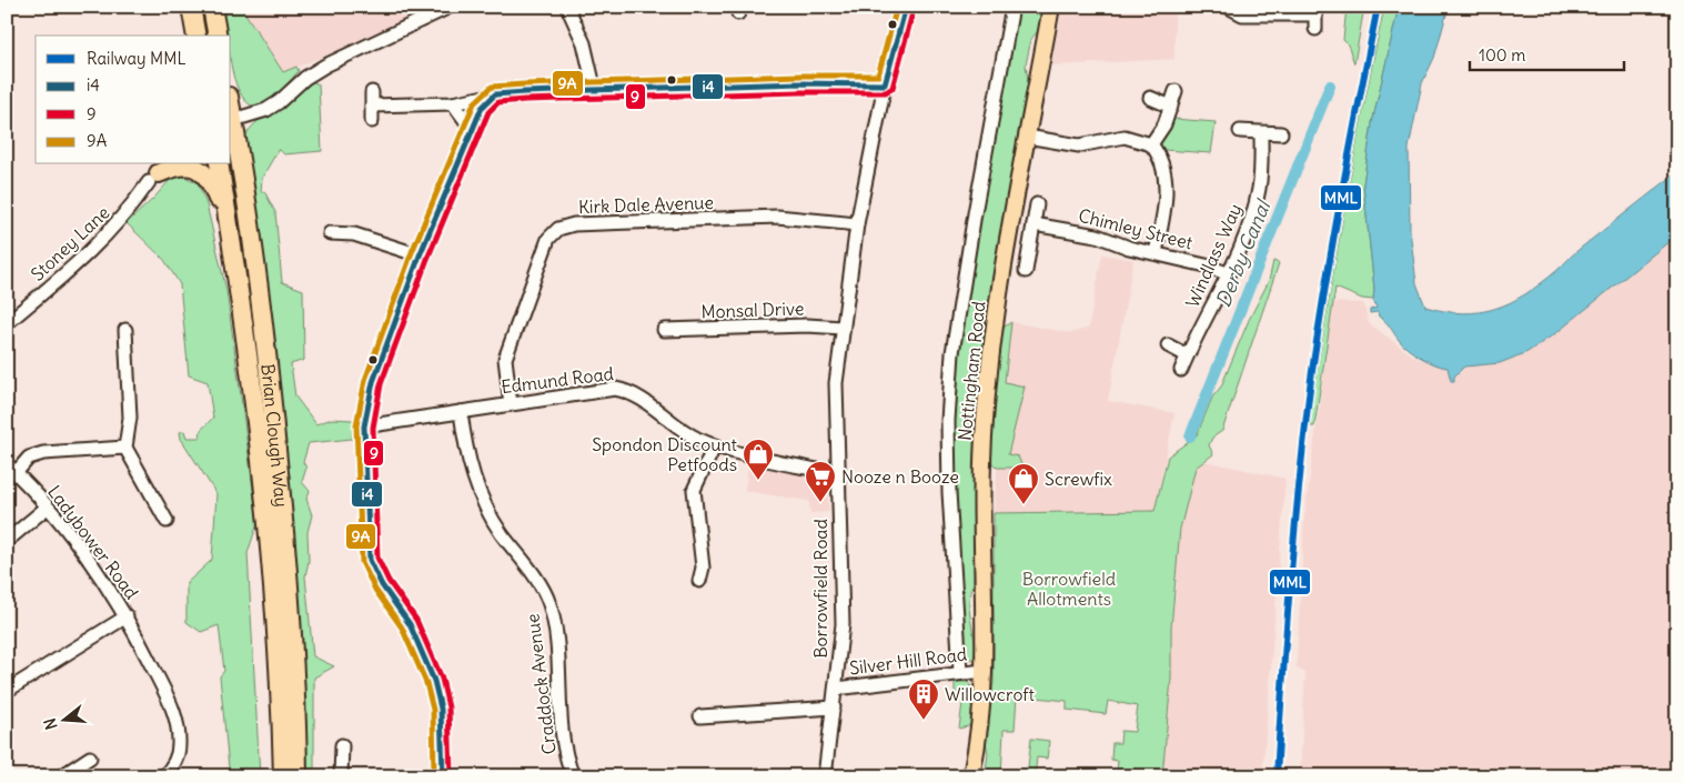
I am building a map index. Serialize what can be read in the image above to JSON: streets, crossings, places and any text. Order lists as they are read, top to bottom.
{
  "streets": {
    "highway": ["Brian Clough Way"],
    "main road": ["Nottingham Road"],
    "street": [
      "Kirk Dale Avenue",
      "Chimley Street",
      "Stoney Lane",
      "Windlass Way",
      "Monsal Drive",
      "Edmund Road",
      "Ladybower Road",
      "Borrowfield Road",
      "Silver Hill Road",
      "Craddock Avenue"
    ]
  },
  "crossings": [
    ["Kirk Dale Avenue", "Edmund Road"],
    ["Kirk Dale Avenue", "Borrowfield Road"],
    ["Chimley Street", "Windlass Way"],
    ["Monsal Drive", "Borrowfield Road"],
    ["Nottingham Road", "Silver Hill Road"],
    ["Edmund Road", "Borrowfield Road"],
    ["Edmund Road", "Craddock Avenue"],
    ["Borrowfield Road", "Silver Hill Road"]
  ],
  "water": ["Derby Canal"],
  "parks": ["Borrowfield Allotments"],
  "places": {
    "shop": ["Spondon Discount Petfoods", "Screwfix"],
    "supermarket": ["Nooze n Booze"],
    "building": ["Willowcroft"]
  },
  "lines": [
    "rail line MML",
    "transit line i4",
    "transit line 9A",
    "transit line 9"
  ],
  "legend": [
    "Railway MML",
    "i4",
    "9",
    "9A"
  ],
  "scale_bar": "100 m",
  "north": "left"
}
